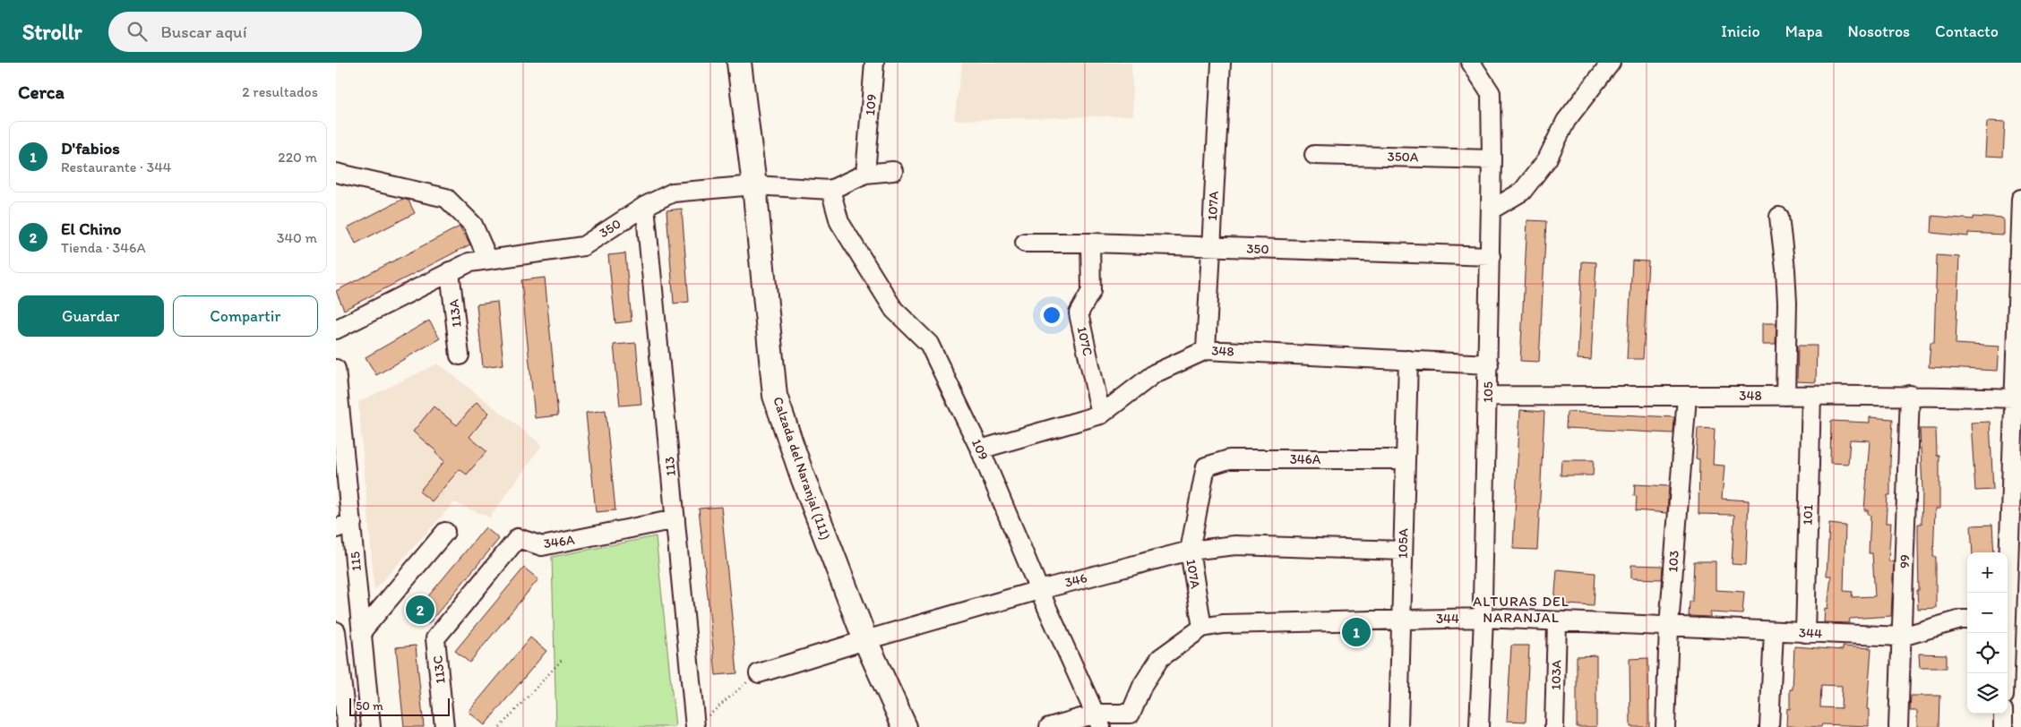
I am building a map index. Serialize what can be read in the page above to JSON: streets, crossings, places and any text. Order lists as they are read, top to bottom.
{
  "streets": {
    "main road": ["Calzada del Naranjal (111)"],
    "street": [
      "109",
      "350A",
      "107A",
      "350",
      "113A",
      "107C",
      "348",
      "105",
      "346A",
      "113",
      "101",
      "105A",
      "115",
      "103",
      "99",
      "346",
      "344",
      "113C",
      "103A"
    ]
  },
  "crossings": [
    ["109", "350"],
    ["109", "348"],
    ["109", "346"],
    ["109", "344"],
    ["350A", "105"],
    ["107A", "350"],
    ["107A", "348"],
    ["107A", "346A"],
    ["107A", "346"],
    ["107A", "344"],
    ["350", "113A"],
    ["350", "107C"],
    ["350", "105"],
    ["350", "113"],
    ["350", "Calzada del Naranjal (111)"],
    ["107C", "348"],
    ["348", "105"],
    ["348", "101"],
    ["348", "105A"],
    ["348", "103"],
    ["348", "99"],
    ["105", "344"],
    ["346A", "113"],
    ["346A", "105A"],
    ["346A", "113C"],
    ["Calzada del Naranjal (111)", "346"],
    ["101", "344"],
    ["105A", "346"],
    ["105A", "344"],
    ["103", "344"],
    ["99", "344"],
    ["344", "103A"]
  ],
  "districts": ["ALTURAS DEL NARANJAL"],
  "scale_bar": "50 m",
  "page": {
    "header": "Strollr",
    "search": "Buscar aquí",
    "nav": [
      "Inicio",
      "Mapa",
      "Nosotros",
      "Contacto"
    ],
    "heading": ["Cerca", "2 resultados"],
    "list": [
      {
        "mark": "1",
        "name": "D'fabios",
        "note": "Restaurante · 344",
        "value": "220 m"
      },
      {
        "mark": "2",
        "name": "El Chino",
        "note": "Tienda · 346A",
        "value": "340 m"
      }
    ],
    "buttons": ["Guardar", "Compartir"],
    "map_buttons": ["+", "−"],
    "pins": ["2", "1"],
    "scale": "50 m"
  }
}
